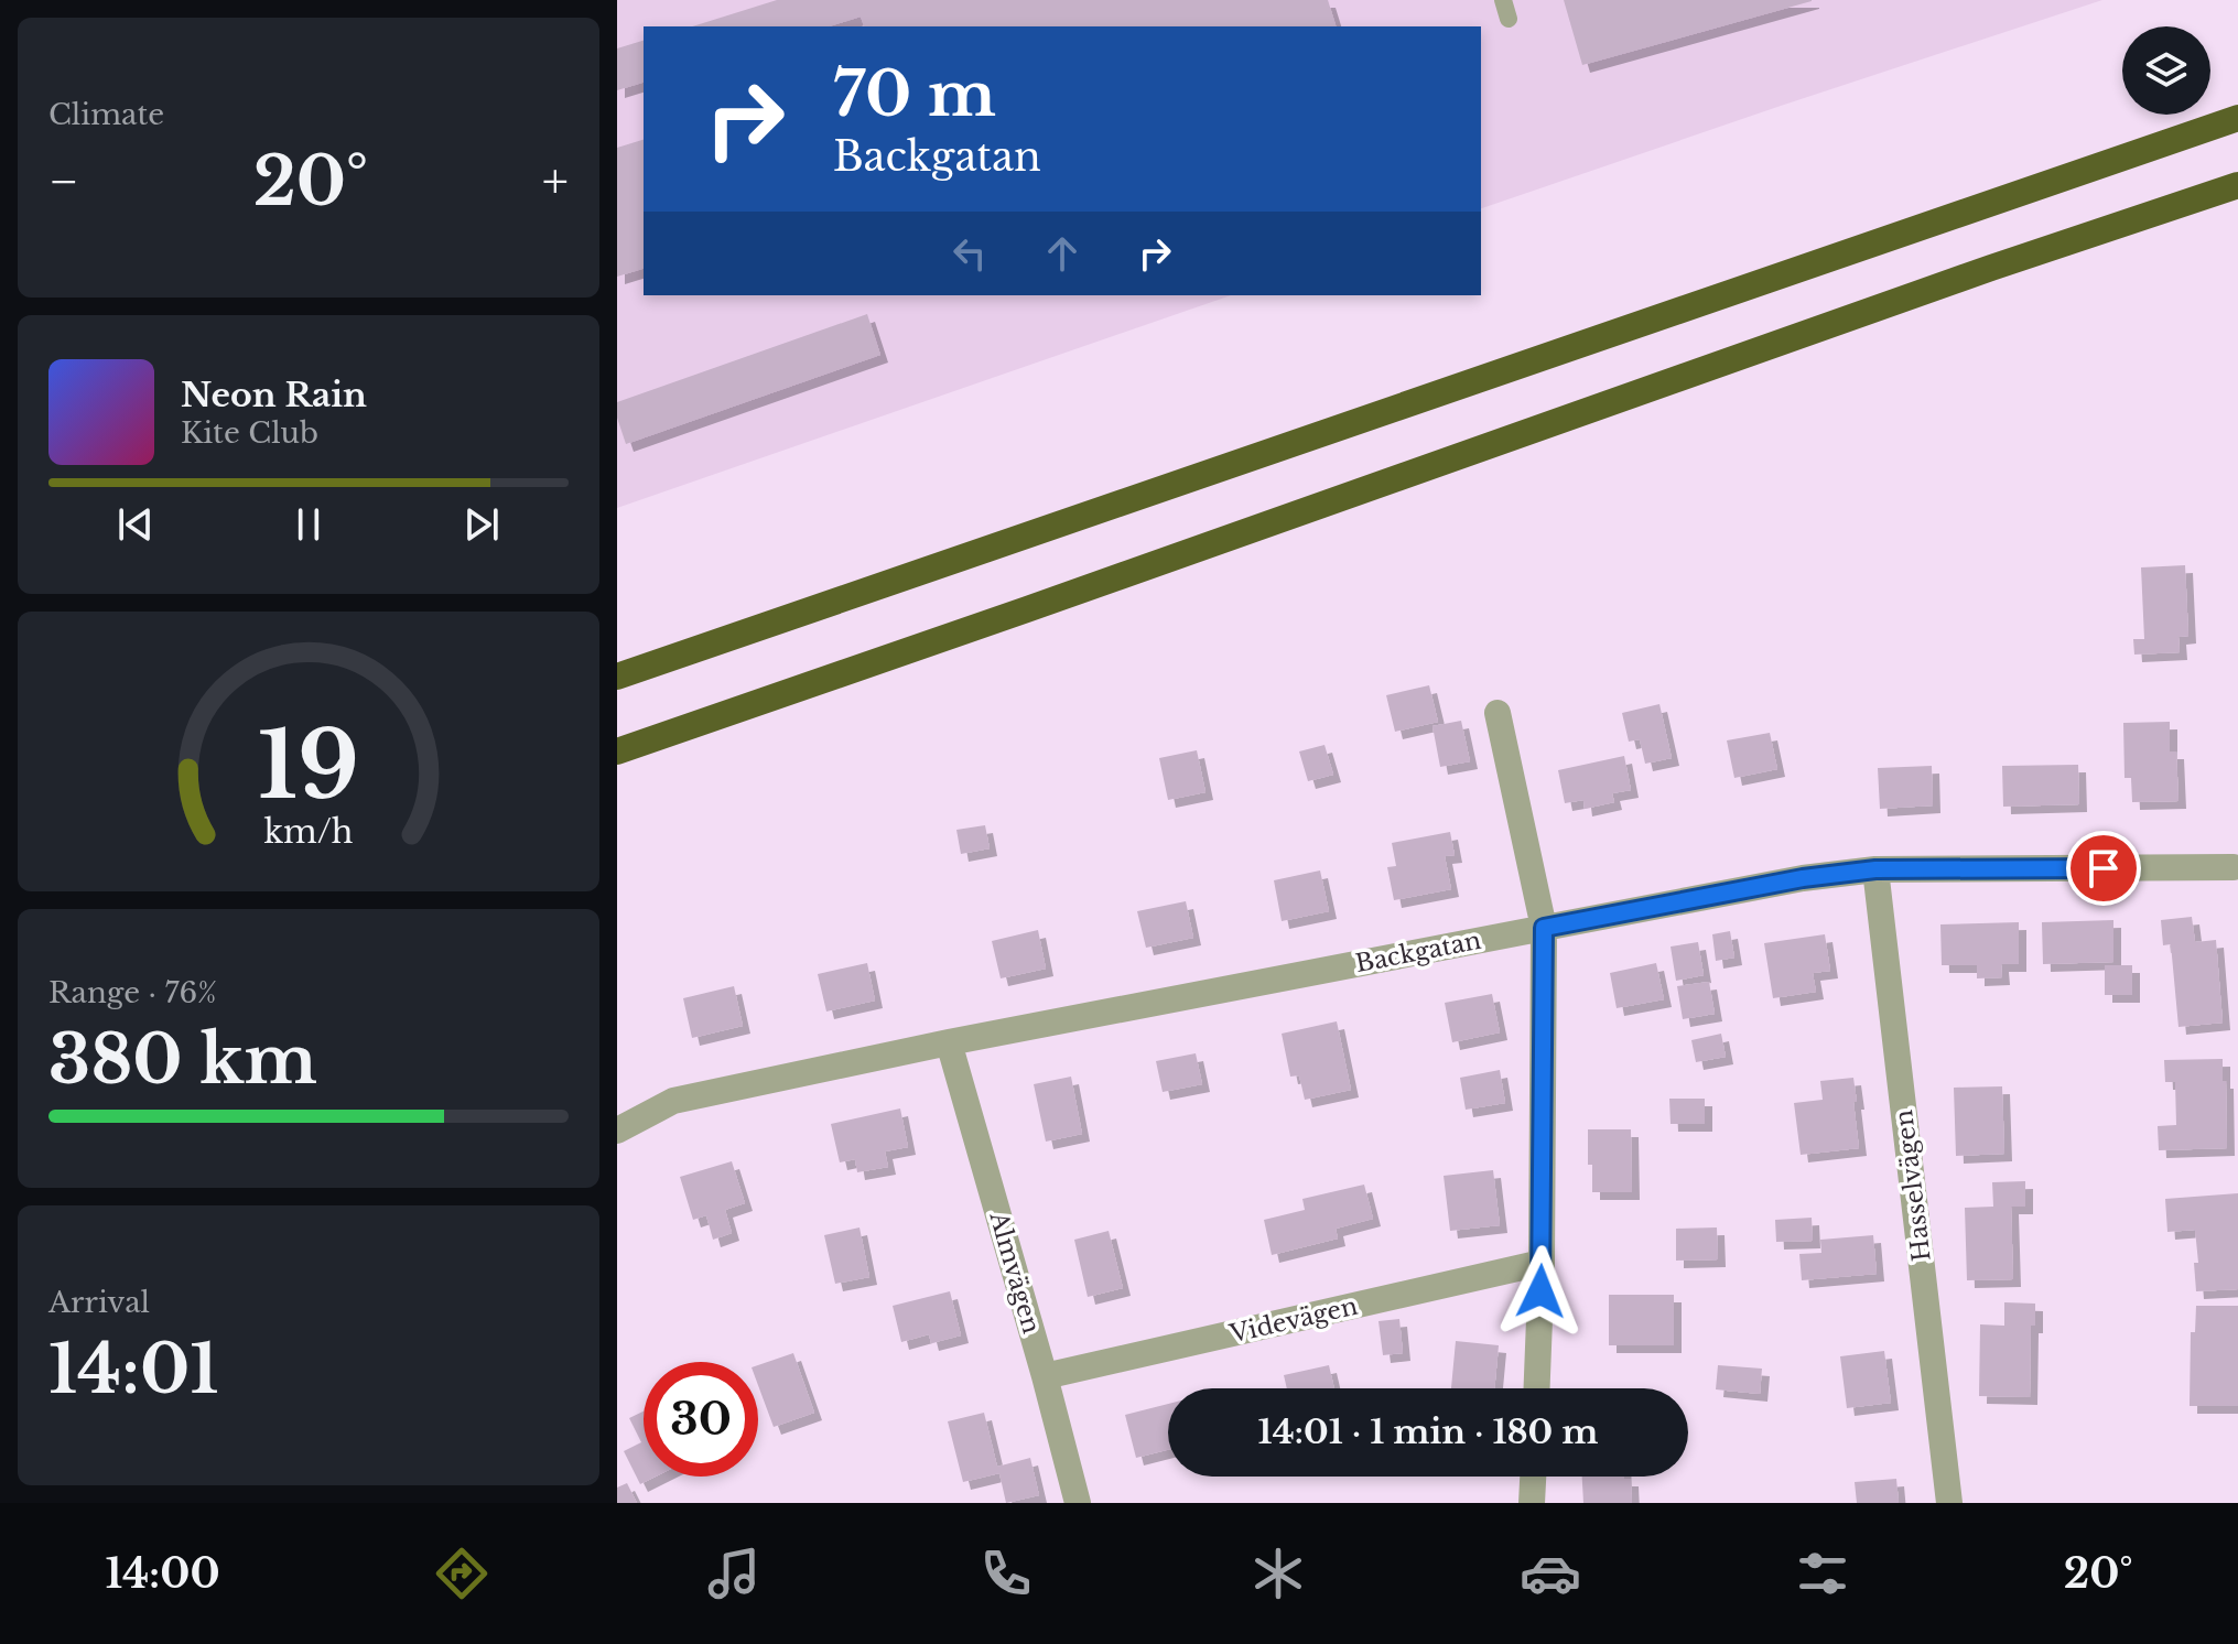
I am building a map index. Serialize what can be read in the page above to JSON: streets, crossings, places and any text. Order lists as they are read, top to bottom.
{
  "streets": {
    "street": [
      "Backgatan",
      "Hasselvägen",
      "Almvägen",
      "Videvägen"
    ]
  },
  "crossings": [
    ["Backgatan", "Hasselvägen"],
    ["Backgatan", "Almvägen"],
    ["Almvägen", "Videvägen"]
  ],
  "page": {
    "tile": [
      "Climate",
      ["Range · 76%", "380 km"],
      ["Arrival", "14:01"]
    ],
    "turn": ["70 m", "Backgatan"],
    "heat": ["−", "20°", "+"],
    "song": ["Neon Rain", "Kite Club"],
    "limit": "30",
    "trip": "14:01 · 1 min · 180 m",
    "tabs": ["14:00", "20°"],
    "gauge": ["19", "km/h"]
  }
}
